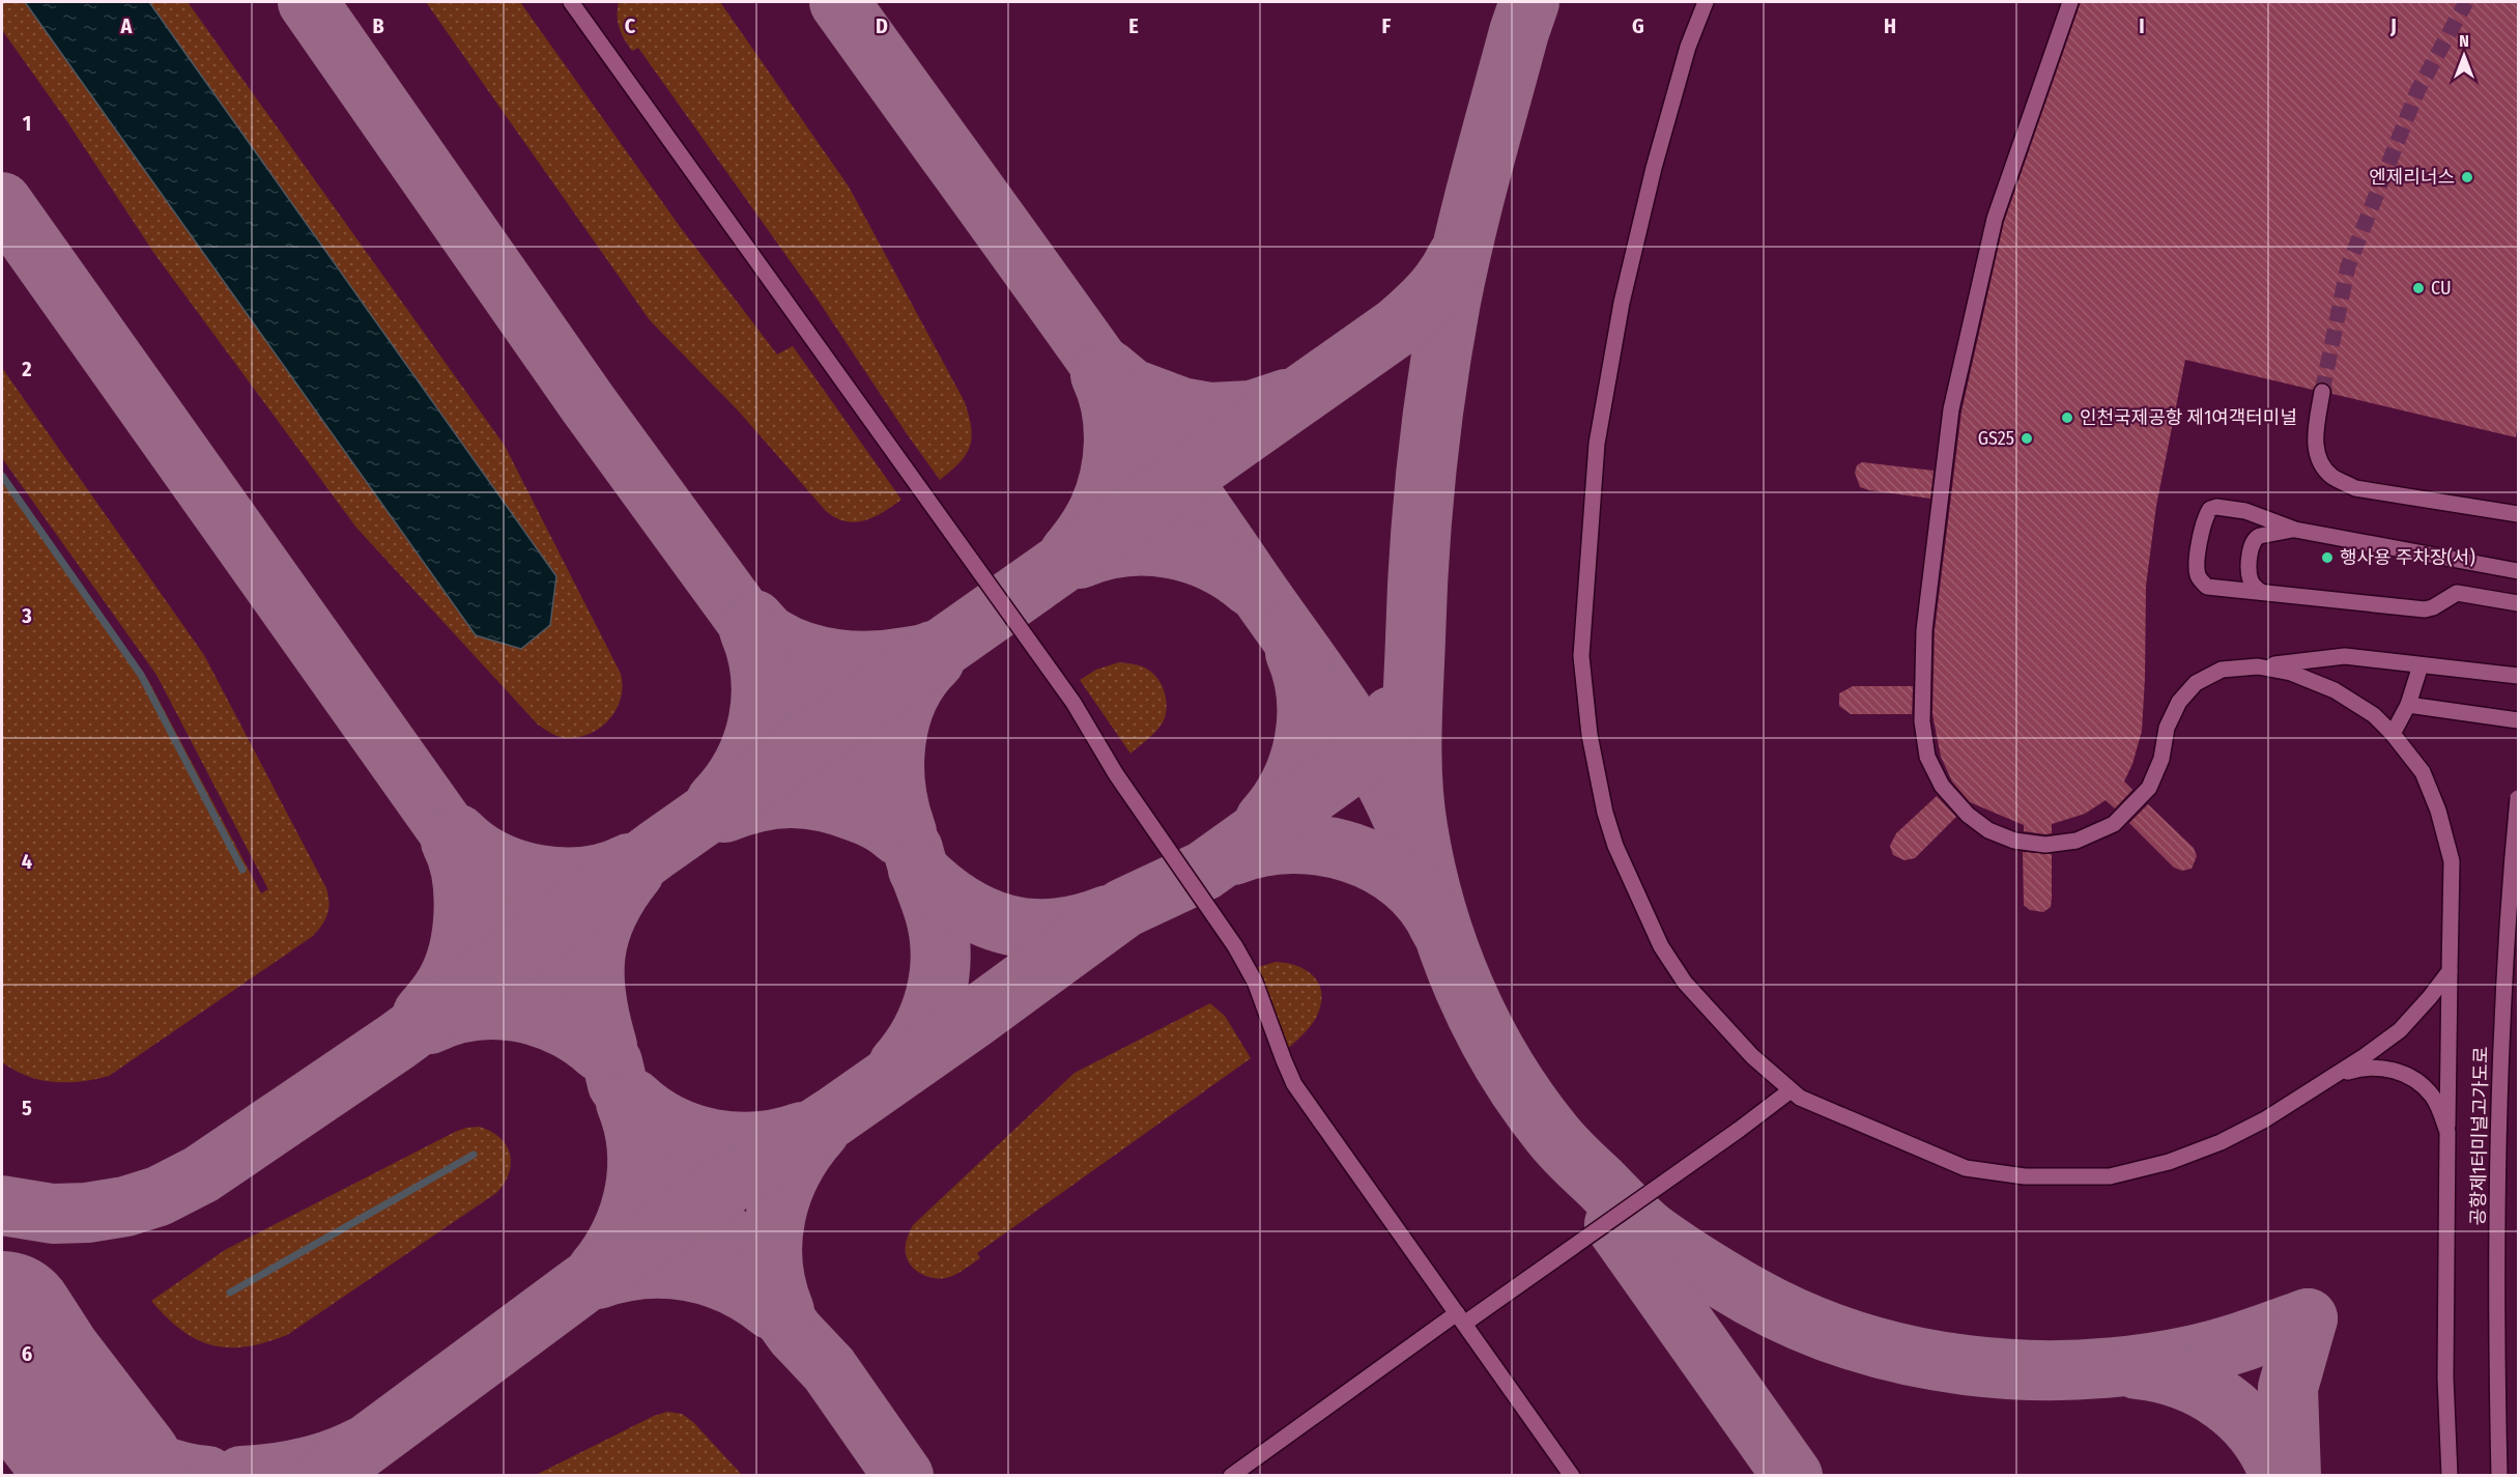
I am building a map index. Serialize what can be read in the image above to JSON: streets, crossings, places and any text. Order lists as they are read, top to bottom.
{
  "streets": {
    "lane": ["공항제1터미널고가도로"]
  },
  "places": [
    "엔제리너스",
    "CU",
    "인천국제공항 제1여객터미널",
    "GS25",
    "행사용 주차장(서)"
  ],
  "north": "top",
  "grid": {
    "columns": [
      "A",
      "B",
      "C",
      "D",
      "E",
      "F",
      "G",
      "H",
      "I",
      "J"
    ],
    "rows": [
      "1",
      "2",
      "3",
      "4",
      "5",
      "6"
    ]
  }
}
